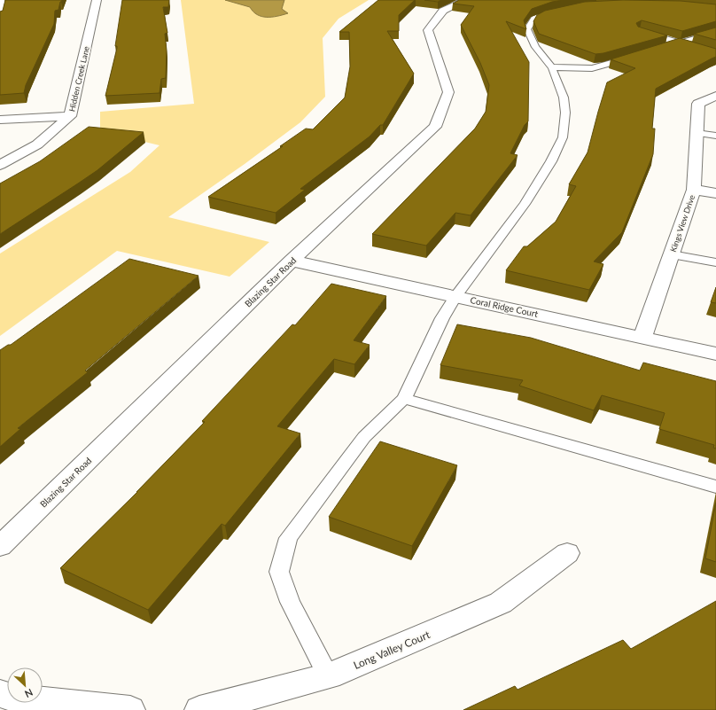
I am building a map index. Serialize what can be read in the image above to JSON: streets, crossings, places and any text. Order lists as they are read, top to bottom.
{
  "streets": {
    "street": [
      "Hidden Creek Lane",
      "Kings View Drive",
      "Blazing Star Road",
      "Coral Ridge Court",
      "Long Valley Court"
    ]
  },
  "crossings": [
    ["Kings View Drive", "Coral Ridge Court"],
    ["Blazing Star Road", "Coral Ridge Court"]
  ],
  "north": "bottom right"
}
